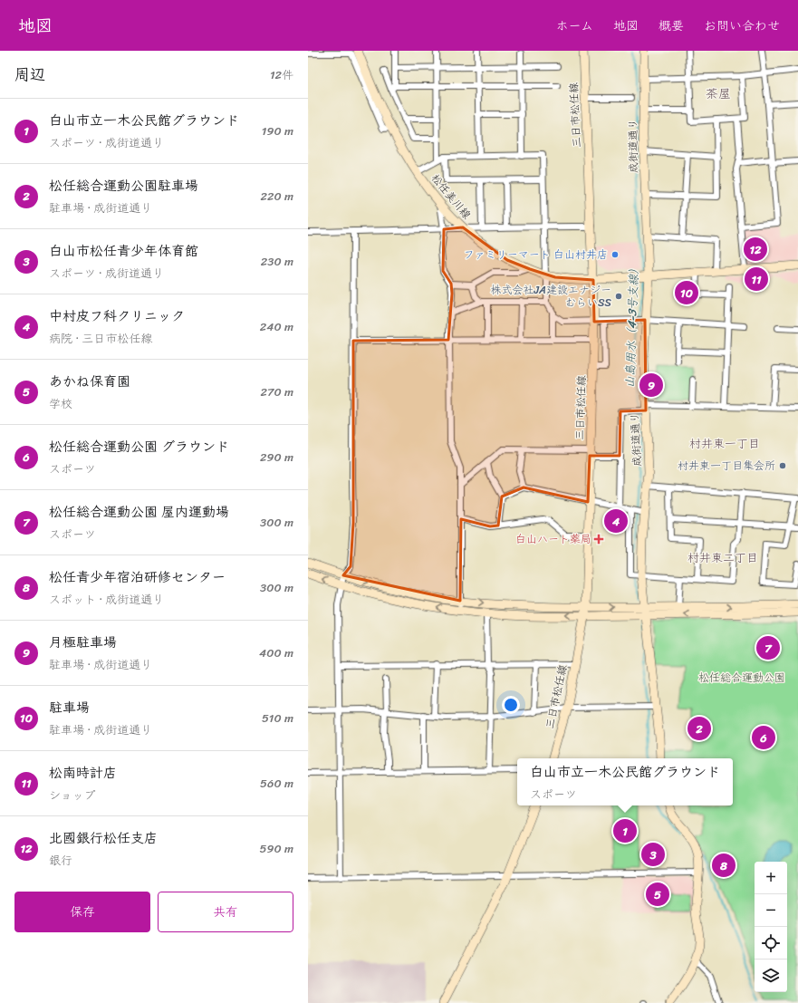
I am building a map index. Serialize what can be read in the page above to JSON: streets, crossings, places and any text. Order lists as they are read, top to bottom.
{
  "streets": {
    "street": ["三日市松任線", "成街道通り", "松任美川線"]
  },
  "crossings": [
    ["三日市松任線", "松任美川線"],
    ["成街道通り", "松任美川線"]
  ],
  "districts": ["茶屋", "村井東一丁目", "村井東二丁目"],
  "water": ["山島用水（4-3号支線）"],
  "parks": ["松任総合運動公園"],
  "places": {
    "other": ["ファミリーマート 白山村井店", "株式会社JA建設エナジー むらいSS", "村井東一丁目集会所"],
    "health": ["白山ハート薬局"]
  },
  "page": {
    "header": "地図",
    "nav": [
      "ホーム",
      "地図",
      "概要",
      "お問い合わせ"
    ],
    "heading": ["周辺", "12件"],
    "list": [
      {
        "mark": "1",
        "name": "白山市立一木公民館グラウンド",
        "note": "スポーツ · 成街道通り",
        "value": "190 m"
      },
      {
        "mark": "2",
        "name": "松任総合運動公園駐車場",
        "note": "駐車場 · 成街道通り",
        "value": "220 m"
      },
      {
        "mark": "3",
        "name": "白山市松任青少年体育館",
        "note": "スポーツ · 成街道通り",
        "value": "230 m"
      },
      {
        "mark": "4",
        "name": "中村皮フ科クリニック",
        "note": "病院 · 三日市松任線",
        "value": "240 m"
      },
      {
        "mark": "5",
        "name": "あかね保育園",
        "note": "学校",
        "value": "270 m"
      },
      {
        "mark": "6",
        "name": "松任総合運動公園 グラウンド",
        "note": "スポーツ",
        "value": "290 m"
      },
      {
        "mark": "7",
        "name": "松任総合運動公園 屋内運動場",
        "note": "スポーツ",
        "value": "300 m"
      },
      {
        "mark": "8",
        "name": "松任青少年宿泊研修センター",
        "note": "スポット · 成街道通り",
        "value": "300 m"
      },
      {
        "mark": "9",
        "name": "月極駐車場",
        "note": "駐車場 · 成街道通り",
        "value": "400 m"
      },
      {
        "mark": "10",
        "name": "駐車場",
        "note": "駐車場 · 成街道通り",
        "value": "510 m"
      },
      {
        "mark": "11",
        "name": "松南時計店",
        "note": "ショップ",
        "value": "560 m"
      },
      {
        "mark": "12",
        "name": "北國銀行松任支店",
        "note": "銀行",
        "value": "590 m"
      }
    ],
    "pins": [
      "12",
      "11",
      "10",
      "9",
      "4",
      "7",
      "2",
      "6",
      "1",
      "3",
      "8",
      "5"
    ],
    "popup": ["白山市立一木公民館グラウンド", "スポーツ"],
    "map_buttons": ["+", "−"],
    "buttons": ["保存", "共有"]
  }
}
